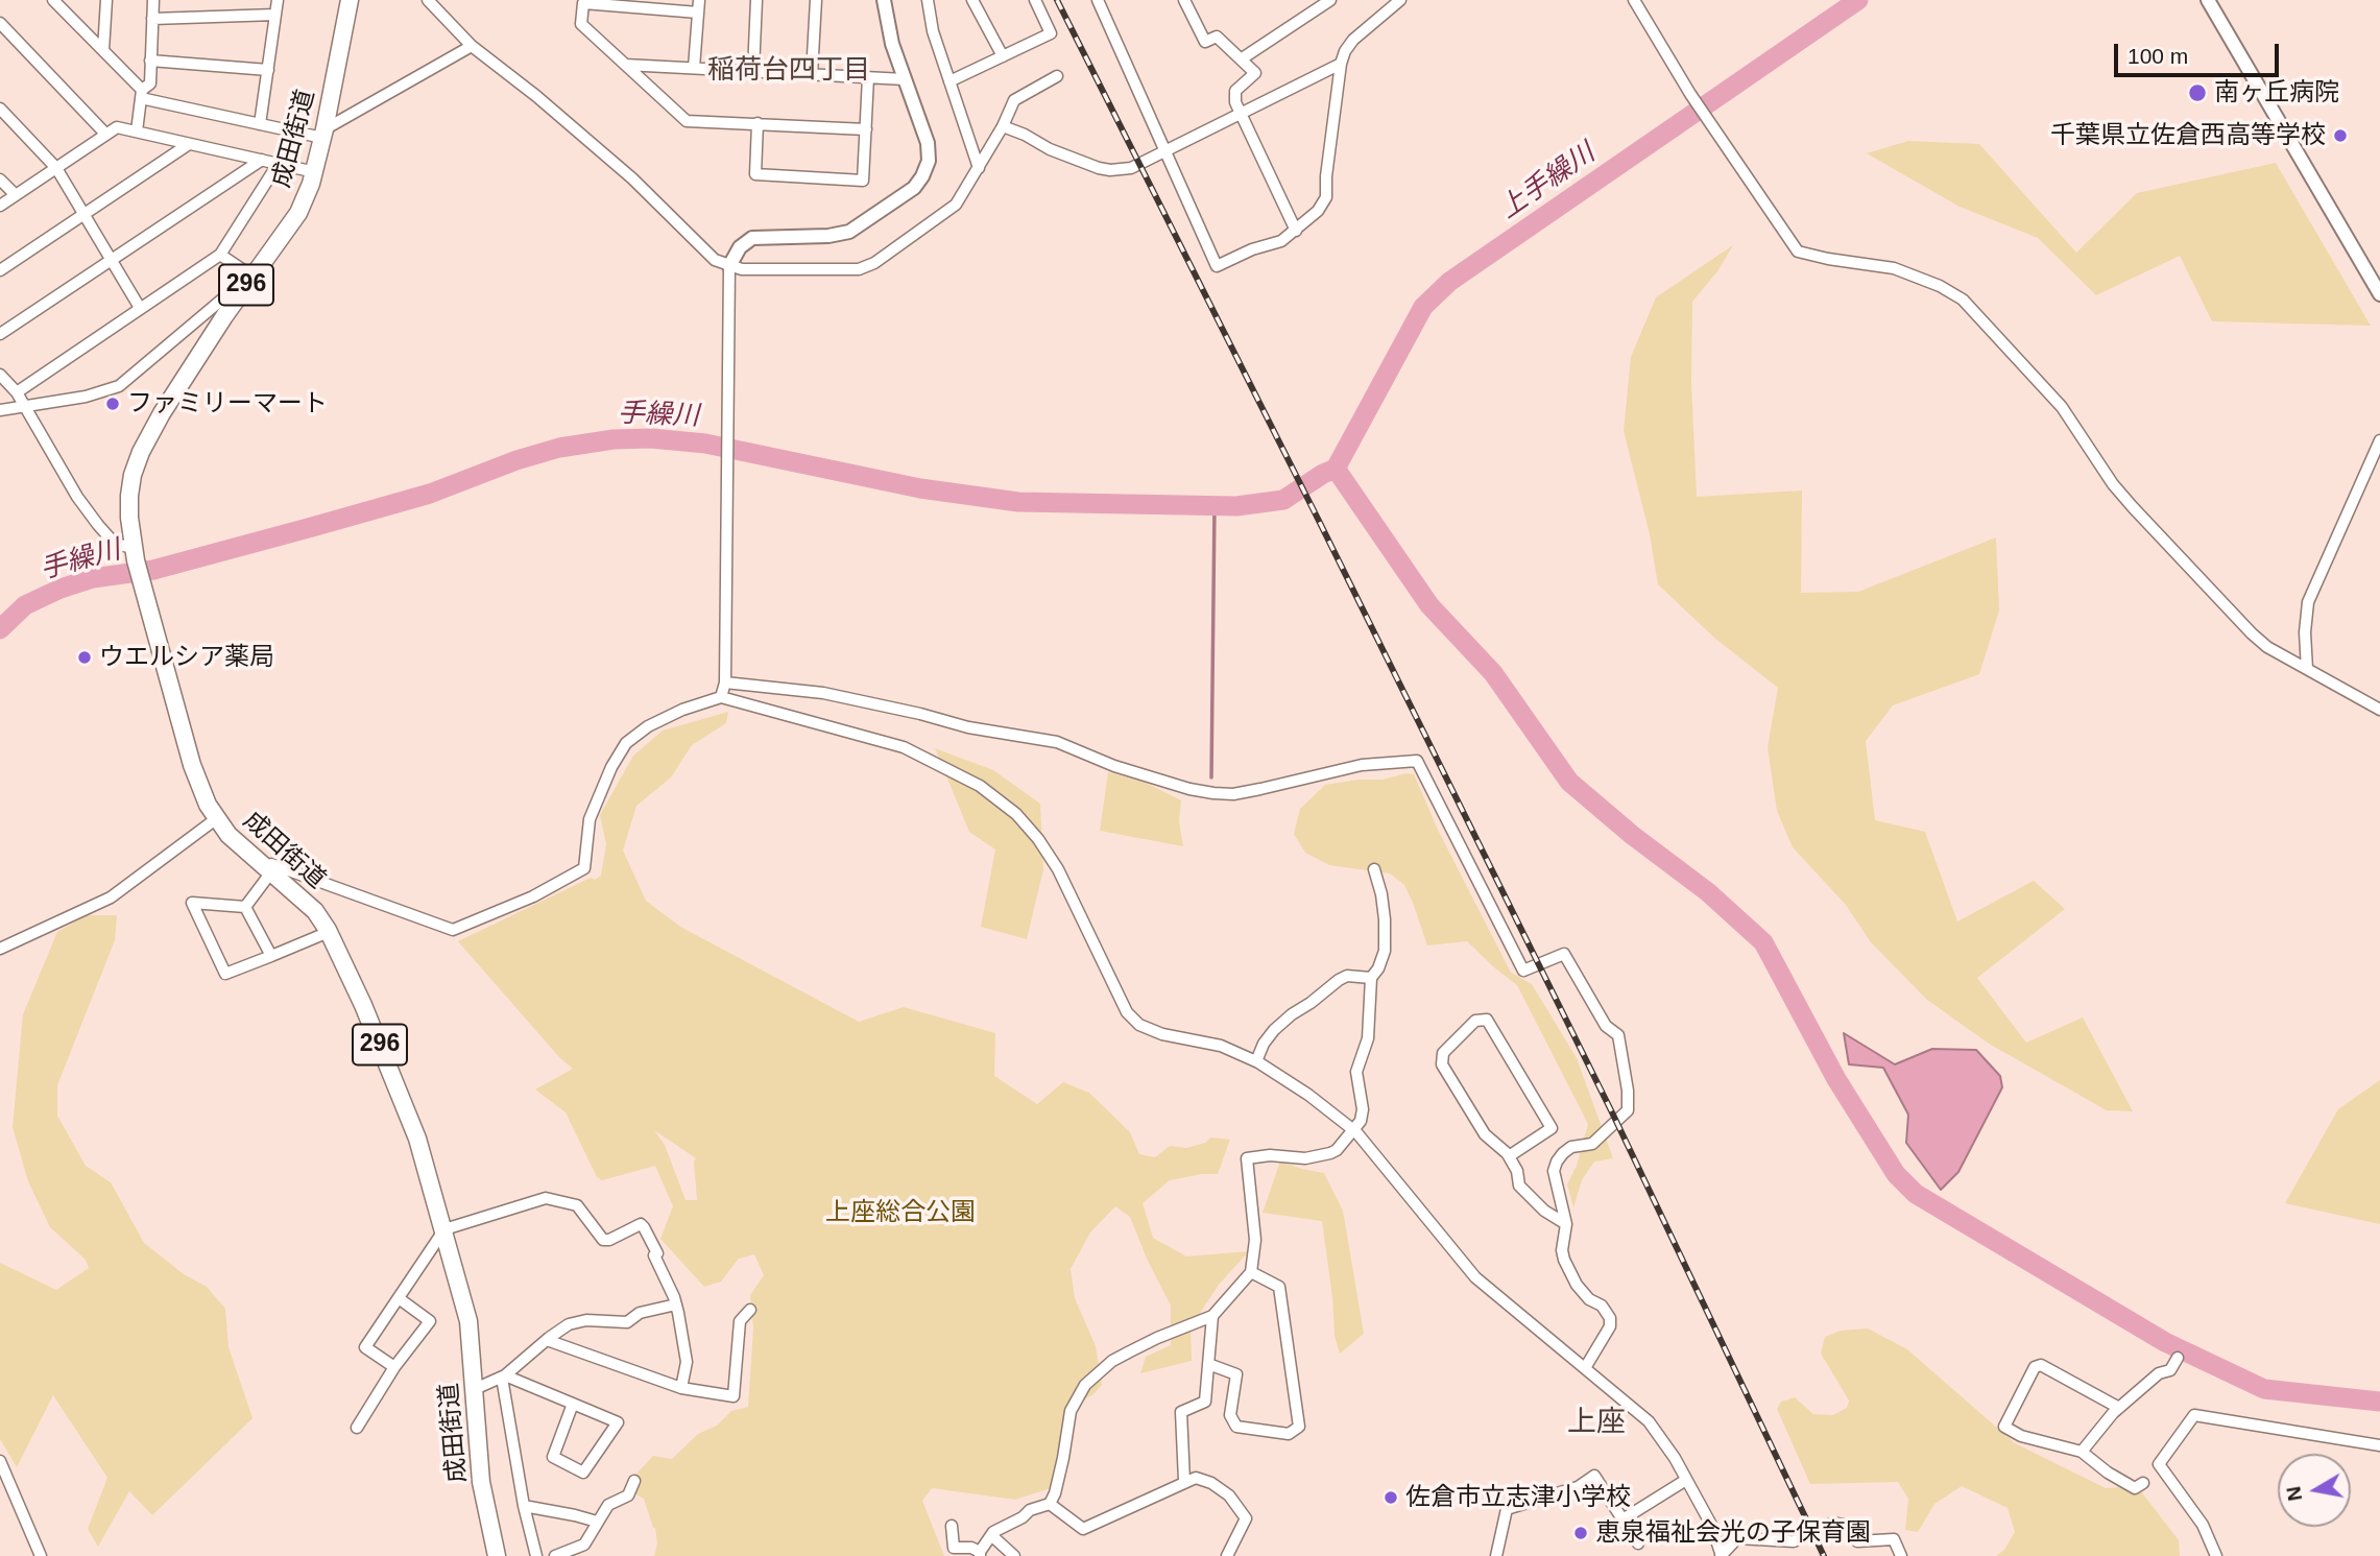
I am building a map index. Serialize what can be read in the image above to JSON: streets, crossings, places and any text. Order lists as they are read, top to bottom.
{
  "streets": {
    "highway": ["成田街道", "296"]
  },
  "districts": ["稲荷台四丁目", "上座"],
  "water": ["上手繰川", "手繰川"],
  "parks": ["上座総合公園"],
  "places": [
    "南ヶ丘病院",
    "千葉県立佐倉西高等学校",
    "ファミリーマート",
    "ウエルシア薬局",
    "佐倉市立志津小学校",
    "恵泉福祉会光の子保育園"
  ],
  "scale_bar": "100 m",
  "north": "left"
}
